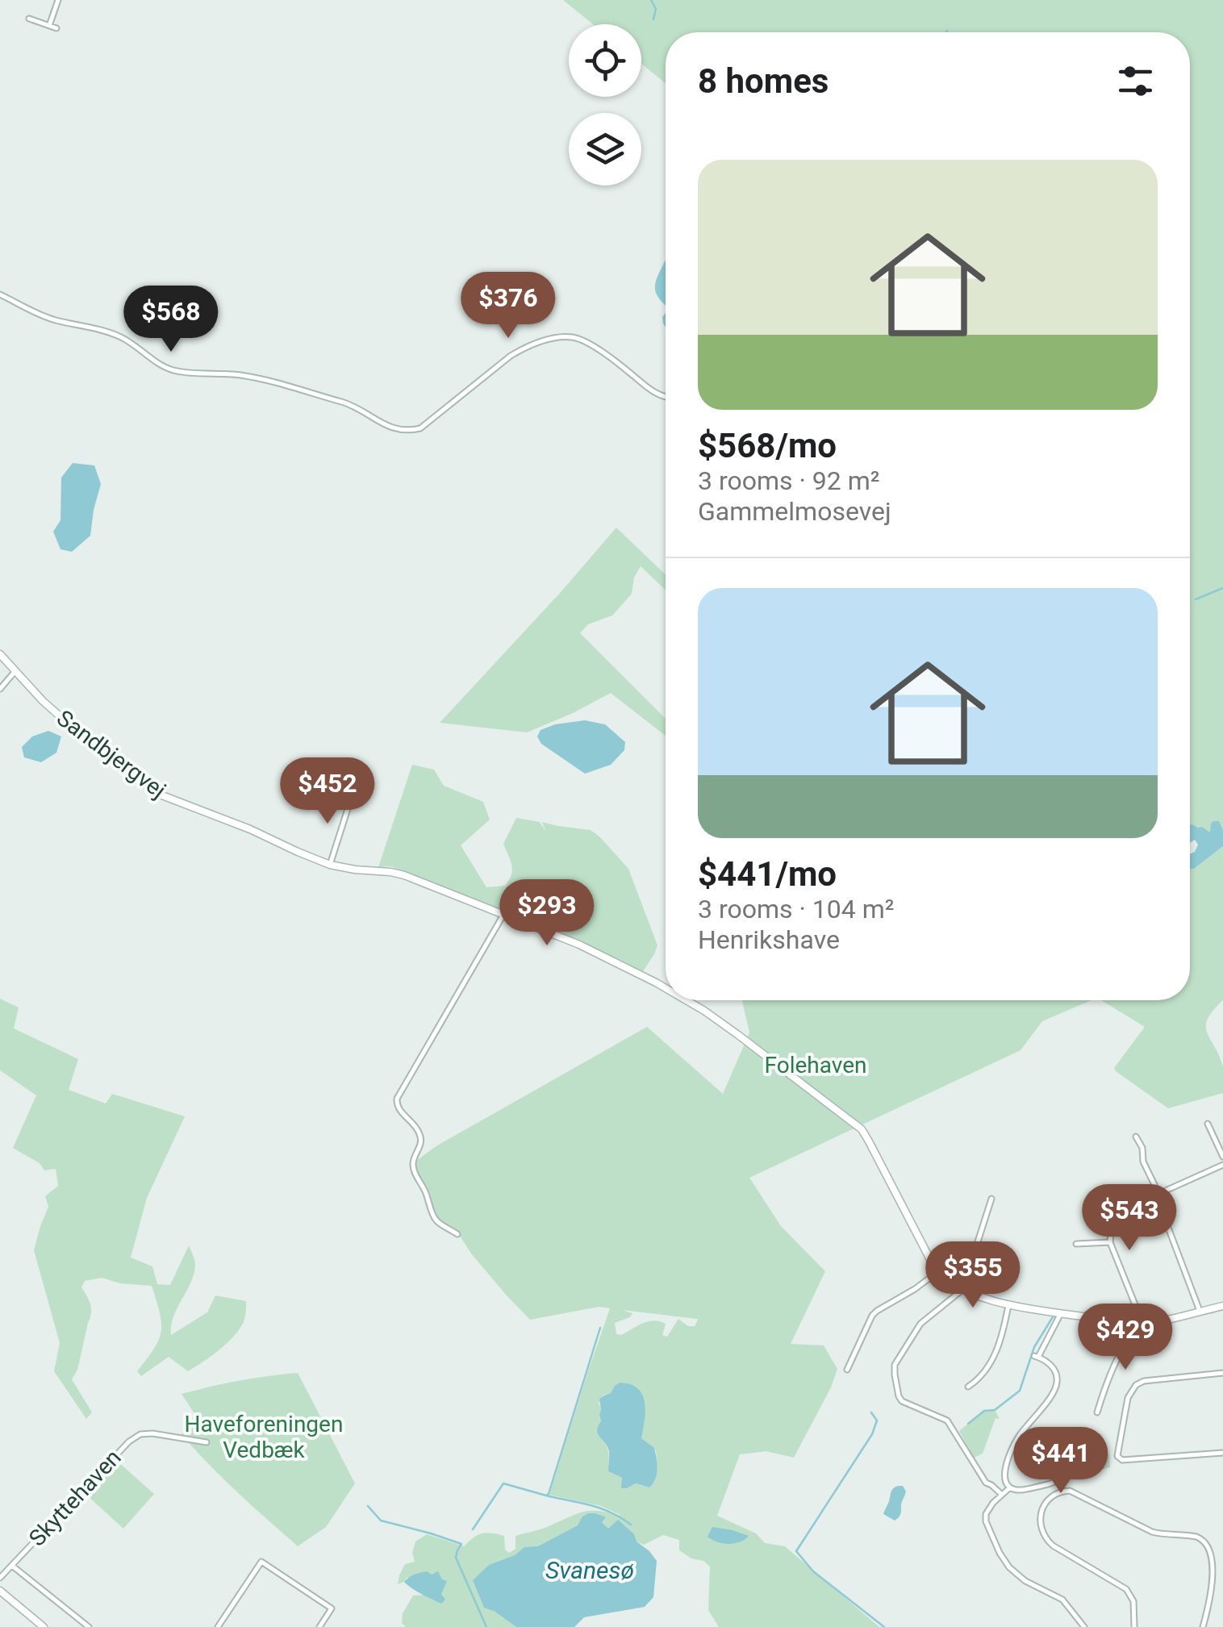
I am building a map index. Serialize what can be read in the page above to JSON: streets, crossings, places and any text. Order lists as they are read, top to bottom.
{
  "streets": {
    "street": ["Sandbjergvej", "Skyttehaven"]
  },
  "water": ["Svanesø"],
  "parks": ["Folehaven", "Haveforeningen Vedbæk"],
  "page": {
    "heading": "8 homes",
    "list": [
      {
        "name": "$568/mo",
        "note": "3 rooms · 92 m² · Gammelmosevej"
      },
      {
        "name": "$441/mo",
        "note": "3 rooms · 104 m² · Henrikshave"
      }
    ],
    "price": [
      "$376",
      "$568",
      "$452",
      "$293",
      "$543",
      "$355",
      "$429",
      "$441"
    ]
  }
}
